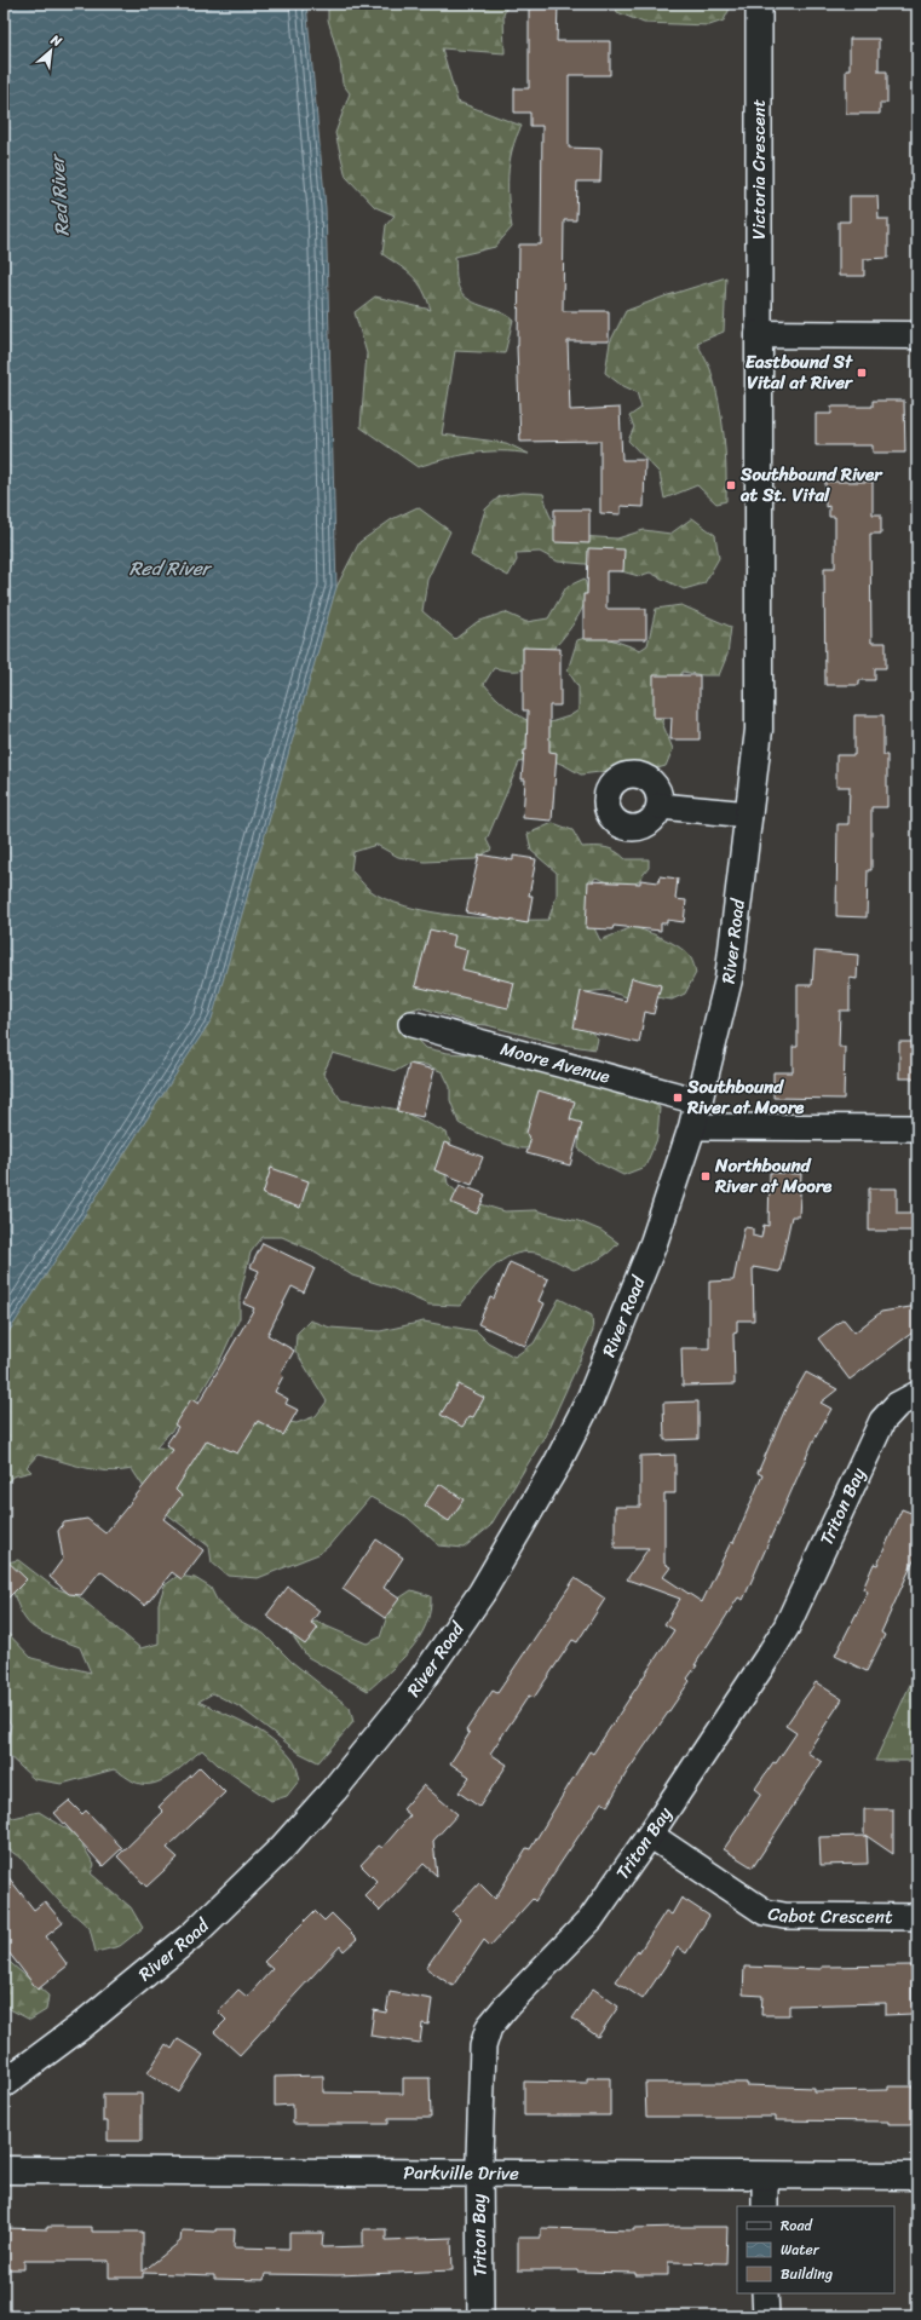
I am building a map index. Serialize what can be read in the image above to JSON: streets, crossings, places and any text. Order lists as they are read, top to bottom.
{
  "streets": {
    "street": [
      "Victoria Crescent",
      "River Road",
      "Moore Avenue",
      "Triton Bay",
      "Cabot Crescent",
      "Parkville Drive"
    ]
  },
  "crossings": [
    ["Victoria Crescent", "River Road"],
    ["River Road", "Moore Avenue"],
    ["Triton Bay", "Cabot Crescent"],
    ["Triton Bay", "Parkville Drive"]
  ],
  "water": ["Red River"],
  "places": {
    "transit": [
      "Eastbound St Vital at River",
      "Southbound River at St. Vital",
      "Southbound River at Moore",
      "Northbound River at Moore"
    ]
  },
  "legend": ["Road", "Water", "Building"],
  "north": "top right"
}
